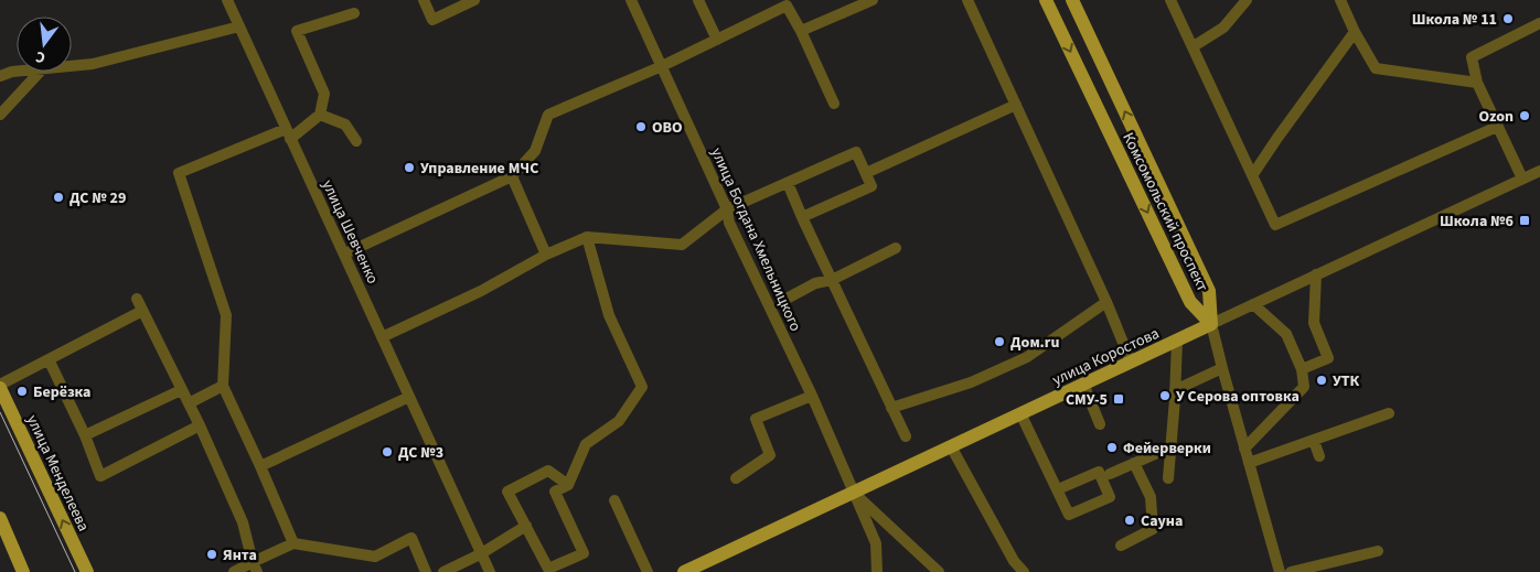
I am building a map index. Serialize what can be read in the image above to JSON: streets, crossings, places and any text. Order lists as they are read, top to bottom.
{
  "streets": {
    "main road": ["Комсомольский проспект", "улица Коростова", "улица Менделеева"],
    "street": ["улица Шевченко", "улица Богдана Хмельницкого"]
  },
  "crossings": [
    ["Комсомольский проспект", "улица Коростова"],
    ["улица Богдана Хмельницкого", "улица Коростова"]
  ],
  "one_way": ["улица Менделеева"],
  "places": {
    "other": [
      "Школа № 11",
      "Ozon",
      "ОВО",
      "Управление МЧС",
      "ДС № 29",
      "Дом.ru",
      "УТК",
      "Берёзка",
      "У Серова оптовка",
      "Фейерверки",
      "ДС №3",
      "Сауна",
      "Янта"
    ],
    "transit": ["Школа №6", "СМУ-5"]
  },
  "north": "bottom"
}
